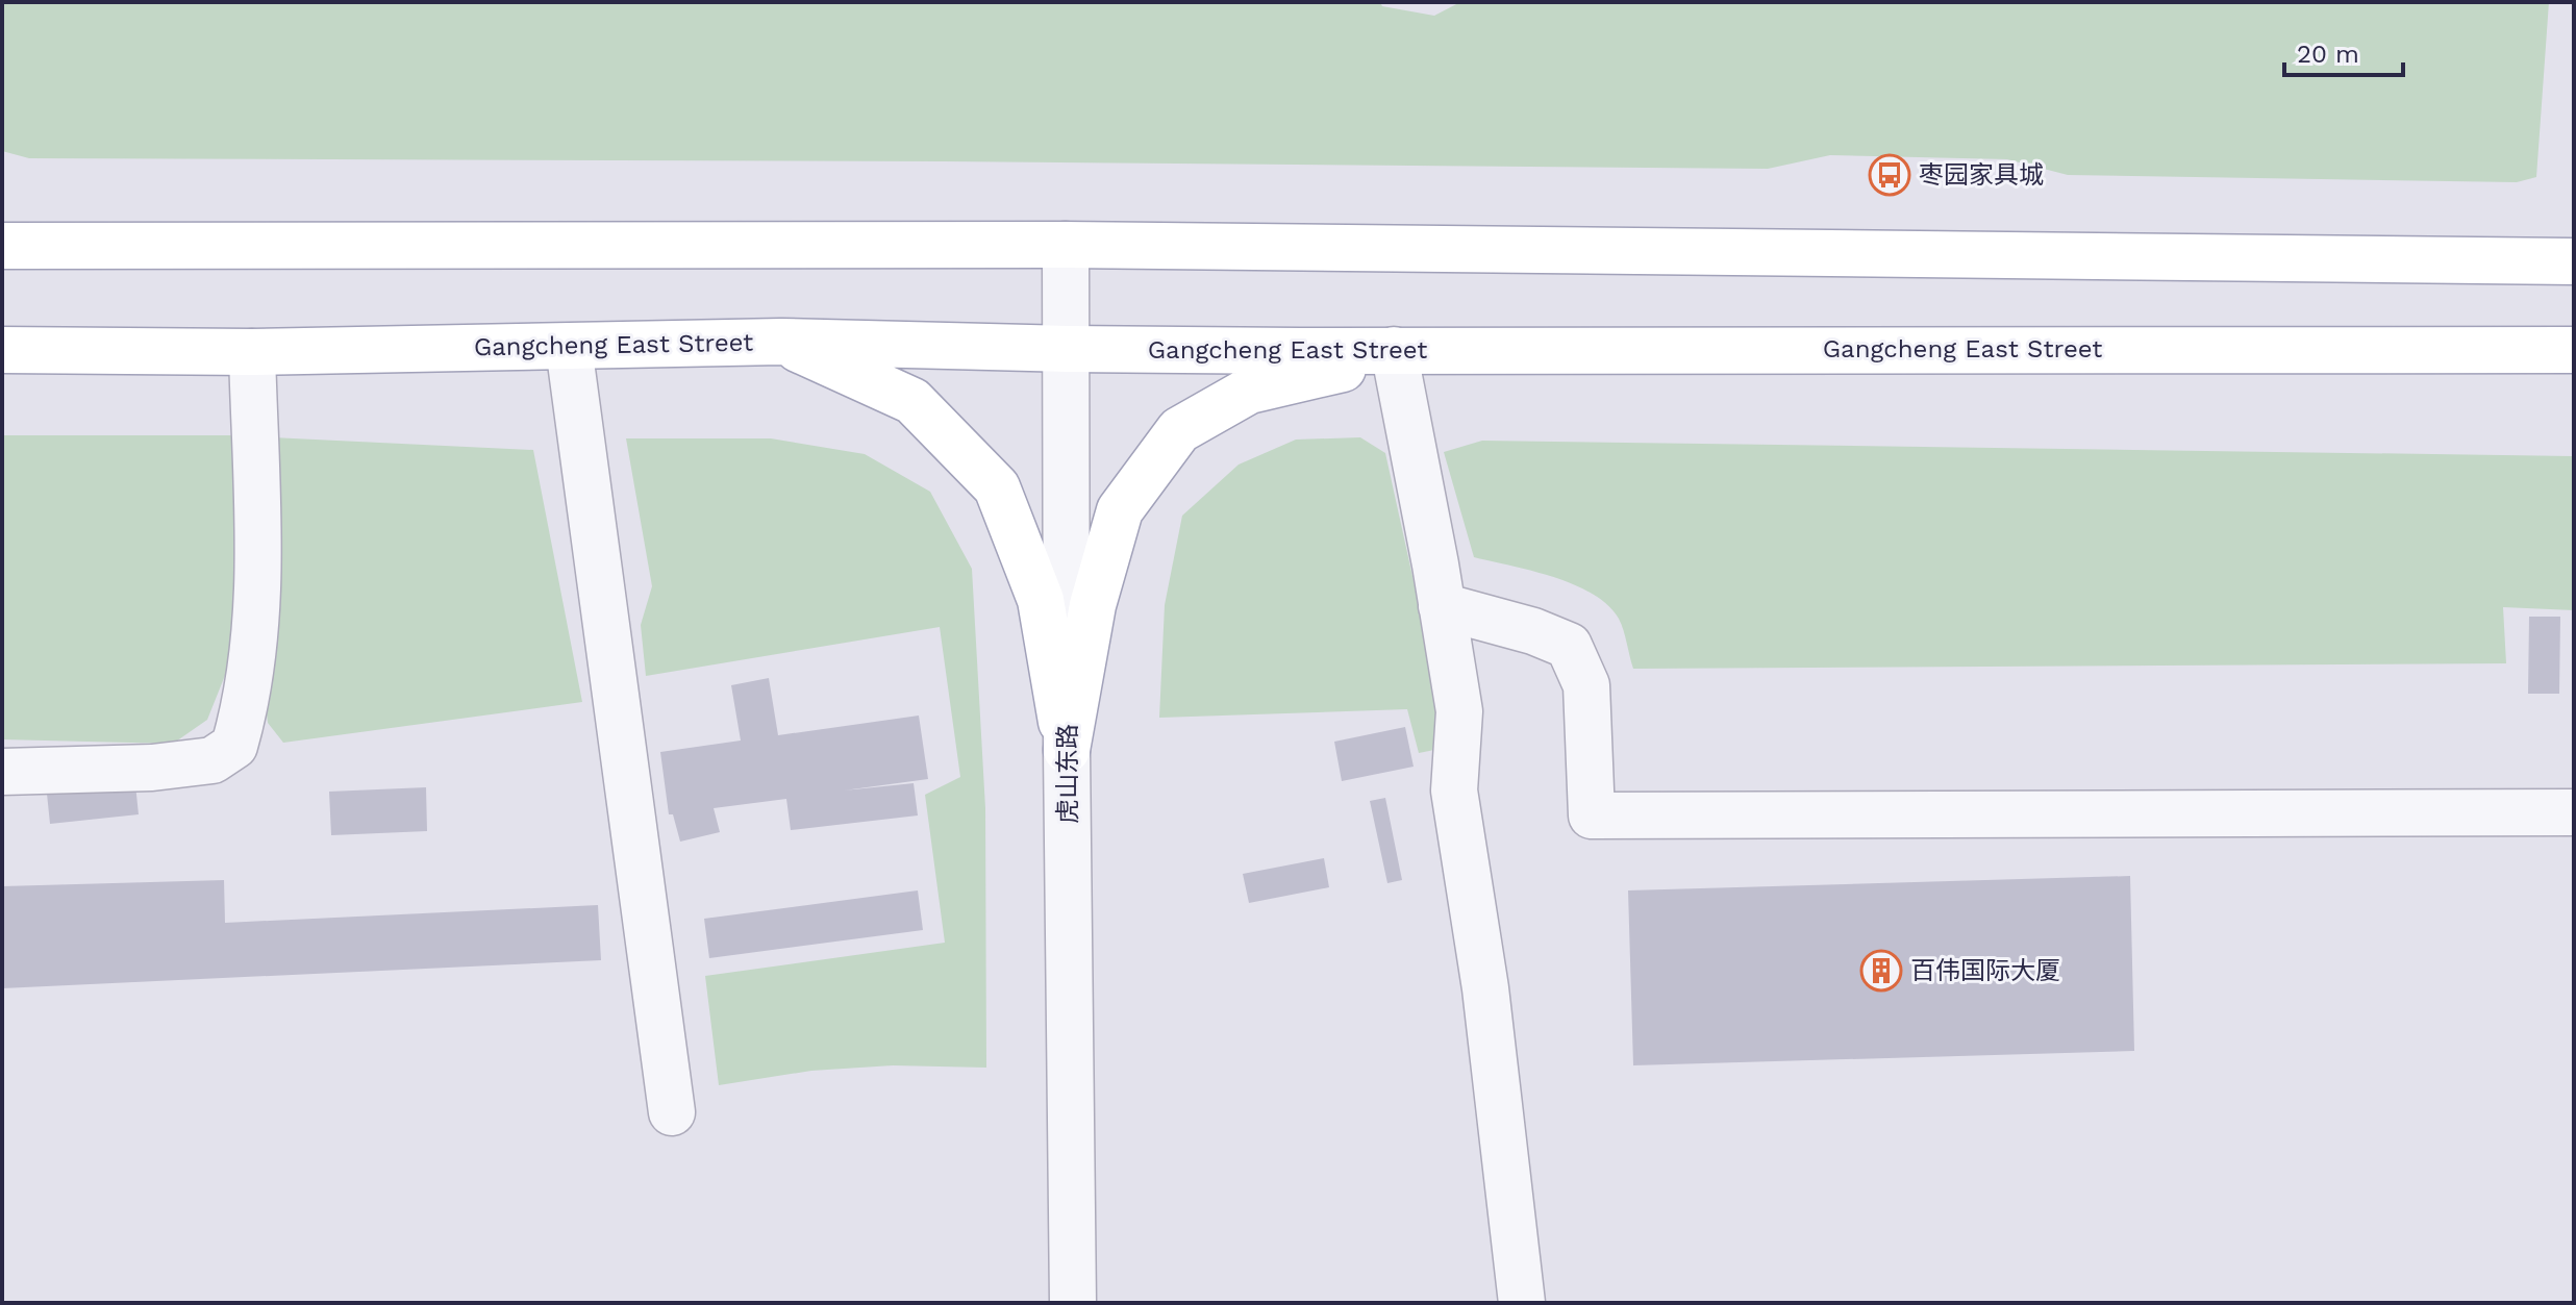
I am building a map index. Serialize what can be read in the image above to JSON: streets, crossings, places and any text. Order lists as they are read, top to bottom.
{
  "streets": {
    "main road": ["Gangcheng East Street"],
    "street": ["虎山东路"]
  },
  "crossings": [
    ["Gangcheng East Street", "虎山东路"]
  ],
  "places": {
    "bus stop": ["枣园家具城"],
    "building": ["百伟国际大厦"]
  },
  "scale_bar": "20 m"
}
